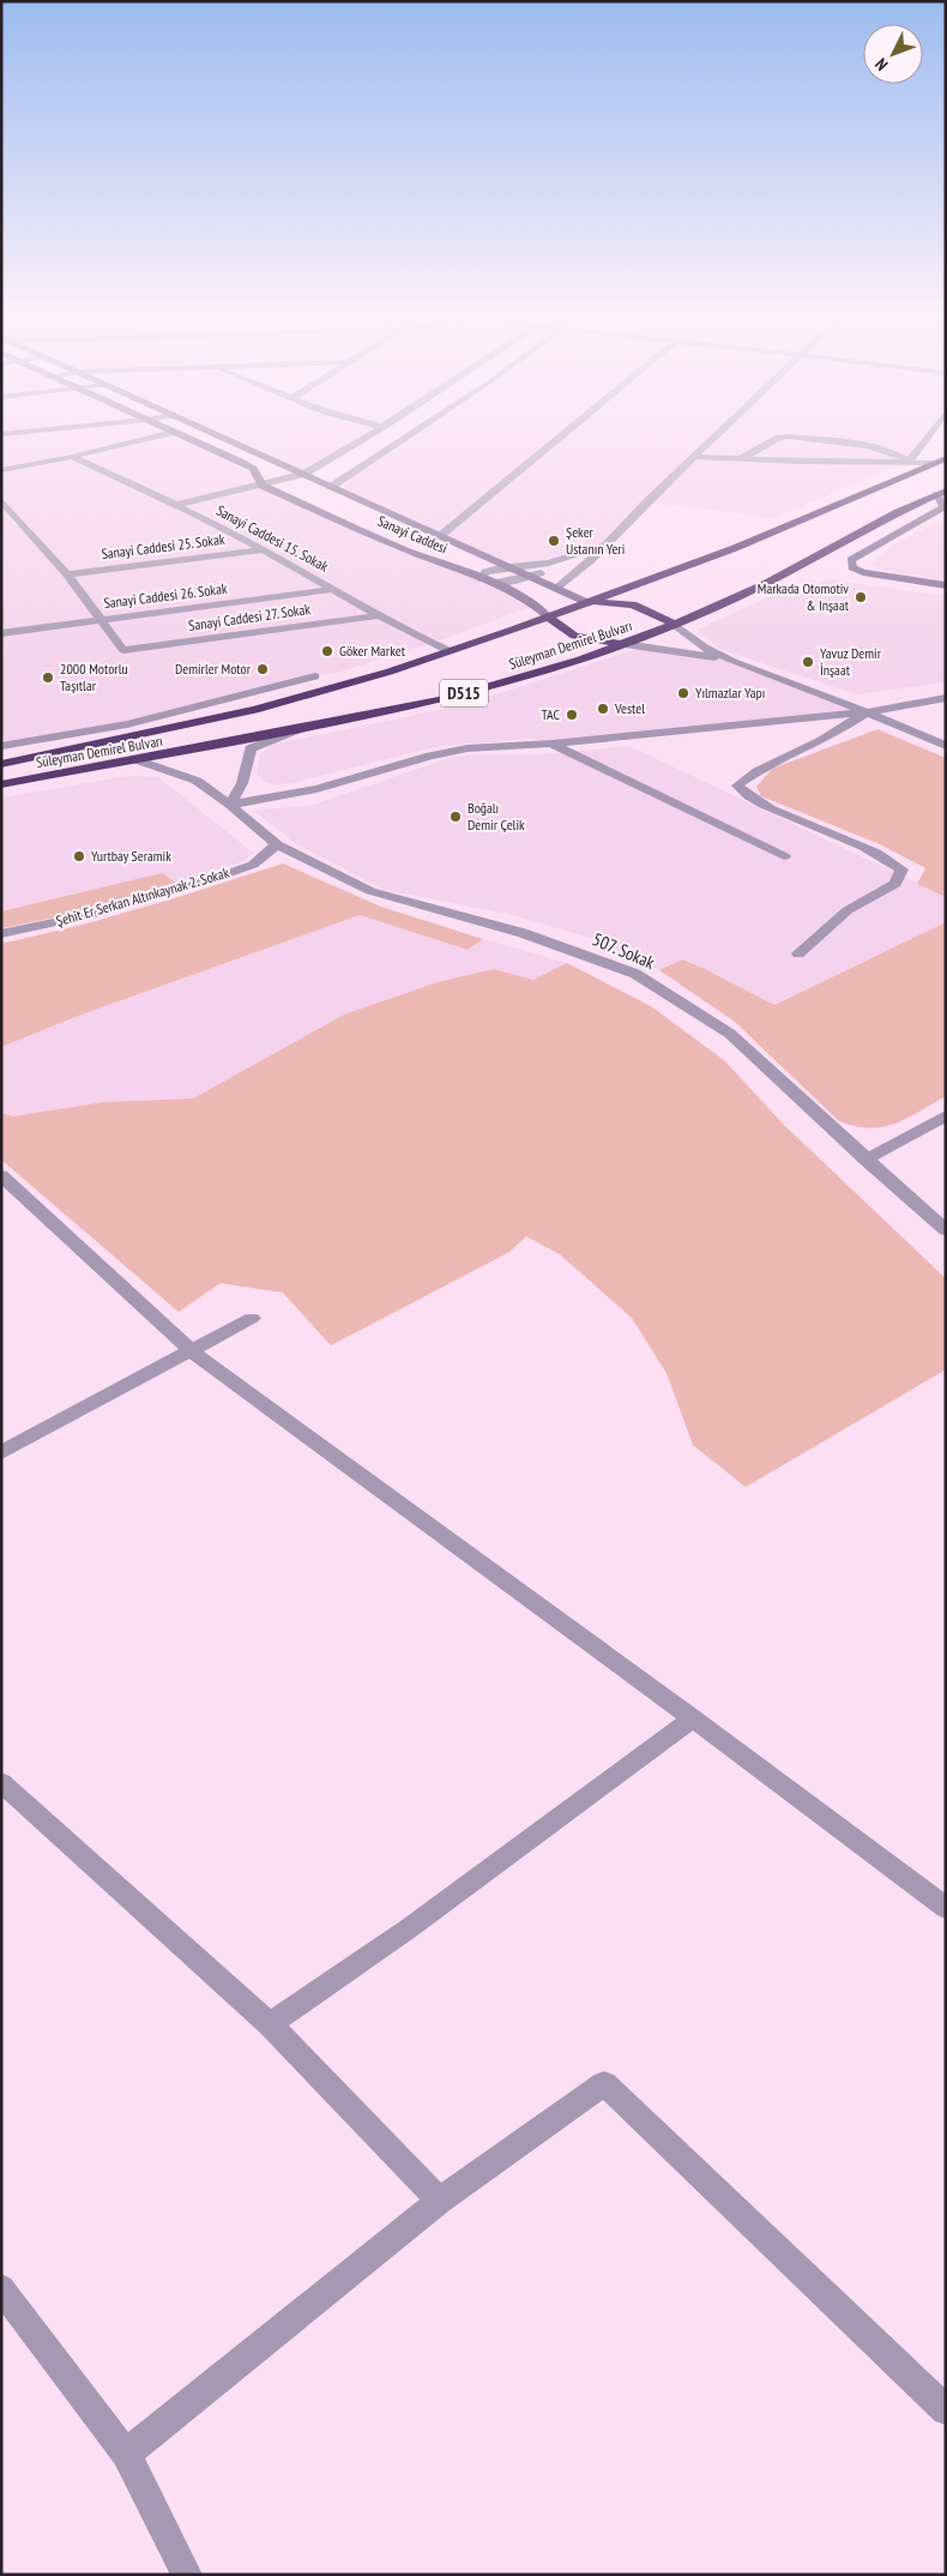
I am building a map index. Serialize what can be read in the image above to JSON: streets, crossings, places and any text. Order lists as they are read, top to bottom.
{
  "streets": {
    "highway": ["Süleyman Demirel Bulvarı", "D515"],
    "street": [
      "Sanayi Caddesi",
      "Sanayi Caddesi 15. Sokak",
      "Sanayi Caddesi 25. Sokak",
      "Sanayi Caddesi 26. Sokak",
      "Sanayi Caddesi 27. Sokak",
      "Şehit Er Serkan Altınkaynak 2. Sokak",
      "507. Sokak"
    ]
  },
  "crossings": [
    ["Sanayi Caddesi", "Süleyman Demirel Bulvarı"],
    ["Sanayi Caddesi 15. Sokak", "Sanayi Caddesi 25. Sokak"],
    ["Sanayi Caddesi 15. Sokak", "Sanayi Caddesi 26. Sokak"],
    ["Sanayi Caddesi 15. Sokak", "Sanayi Caddesi 27. Sokak"],
    ["Sanayi Caddesi 15. Sokak", "Süleyman Demirel Bulvarı"],
    ["Sanayi Caddesi 26. Sokak", "Sanayi Caddesi 27. Sokak"],
    ["Süleyman Demirel Bulvarı", "507. Sokak"],
    ["Şehit Er Serkan Altınkaynak 2. Sokak", "507. Sokak"]
  ],
  "places": [
    "Şeker Ustanın Yeri",
    "Markada Otomotiv & Inşaat",
    "Göker Market",
    "Yavuz Demir İnşaat",
    "Demirler Motor",
    "2000 Motorlu Taşıtlar",
    "Yılmazlar Yapı",
    "Vestel",
    "TAC",
    "Boğalı Demir Çelik",
    "Yurtbay Seramik"
  ],
  "north": "bottom left"
}
